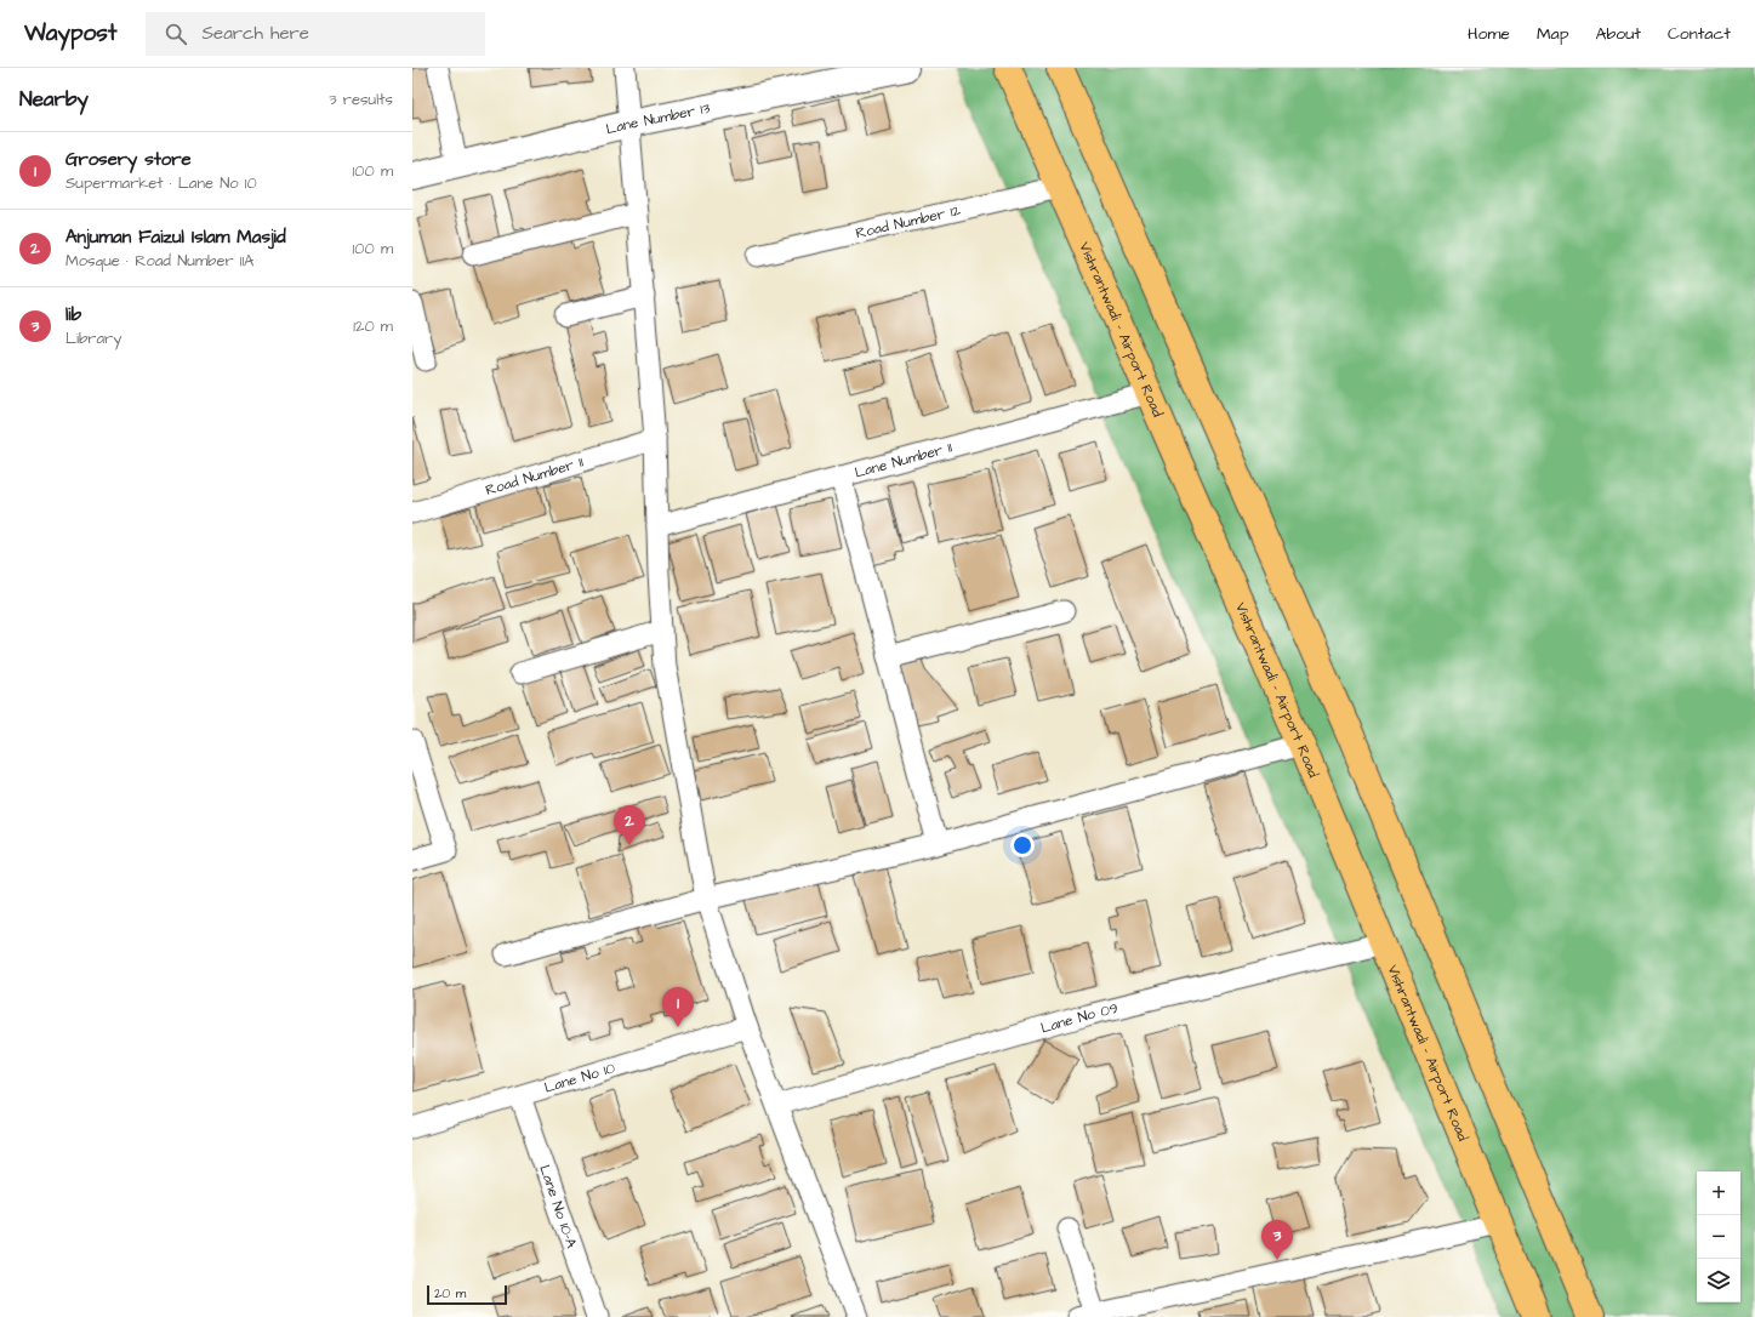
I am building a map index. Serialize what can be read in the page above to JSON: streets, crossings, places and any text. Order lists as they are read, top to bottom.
{
  "streets": {
    "main road": ["Vishrantwadi - Airport Road"],
    "street": [
      "Lane Number 13",
      "Road Number 12",
      "Lane Number 11",
      "Road Number 11",
      "Lane No 09",
      "Lane No 10",
      "Lane No 10-A"
    ]
  },
  "crossings": [
    ["Road Number 12", "Vishrantwadi - Airport Road"],
    ["Vishrantwadi - Airport Road", "Lane Number 11"],
    ["Vishrantwadi - Airport Road", "Lane No 09"],
    ["Lane No 10", "Lane No 10-A"]
  ],
  "scale_bar": "20 m",
  "page": {
    "header": "Waypost",
    "search": "Search here",
    "nav": [
      "Home",
      "Map",
      "About",
      "Contact"
    ],
    "heading": ["Nearby", "3 results"],
    "list": [
      {
        "mark": "1",
        "name": "Grosery store",
        "note": "Supermarket · Lane No 10",
        "value": "100 m"
      },
      {
        "mark": "2",
        "name": "Anjuman Faizul Islam Masjid",
        "note": "Mosque · Road Number 11A",
        "value": "100 m"
      },
      {
        "mark": "3",
        "name": "lib",
        "note": "Library",
        "value": "120 m"
      }
    ],
    "pins": ["2", "1", "3"],
    "map_buttons": ["+", "−"],
    "scale": "20 m"
  }
}
